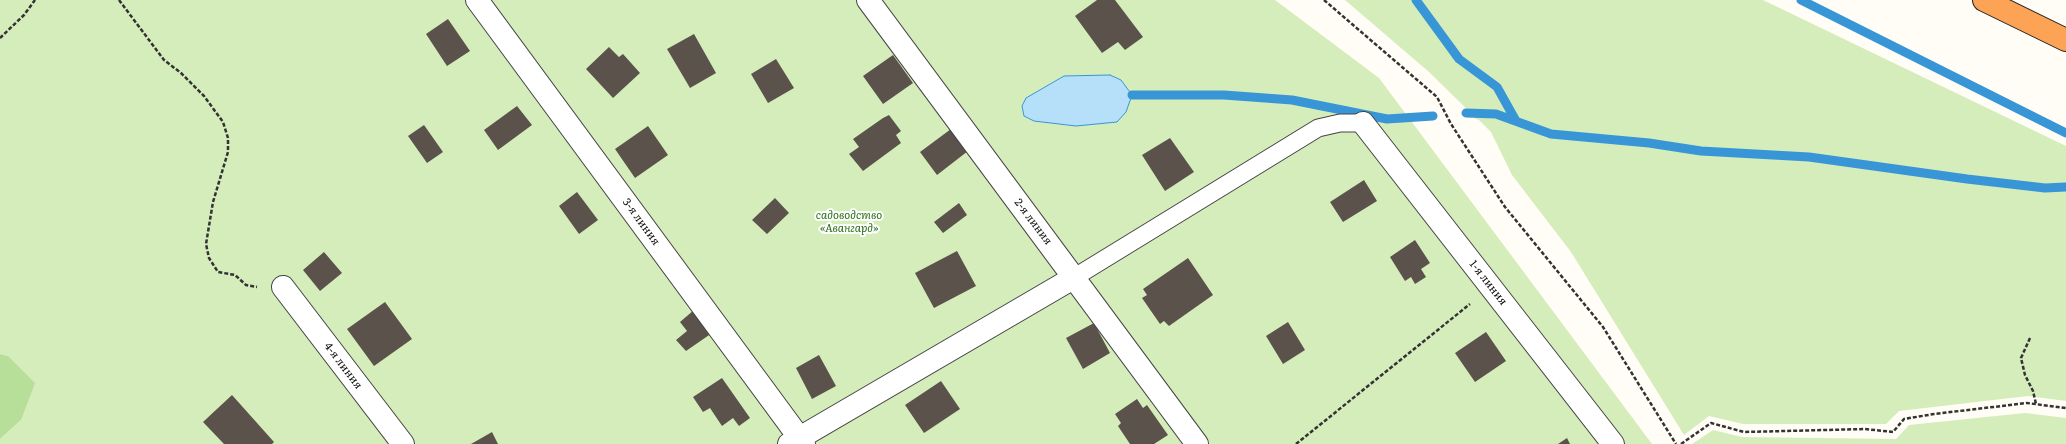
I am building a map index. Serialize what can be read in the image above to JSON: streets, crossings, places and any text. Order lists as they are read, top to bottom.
{
  "streets": {
    "street": [
      "3-я линия",
      "2-я линия",
      "1-я линия",
      "4-я линия"
    ]
  },
  "parks": ["садоводство «Авангард»"]
}
